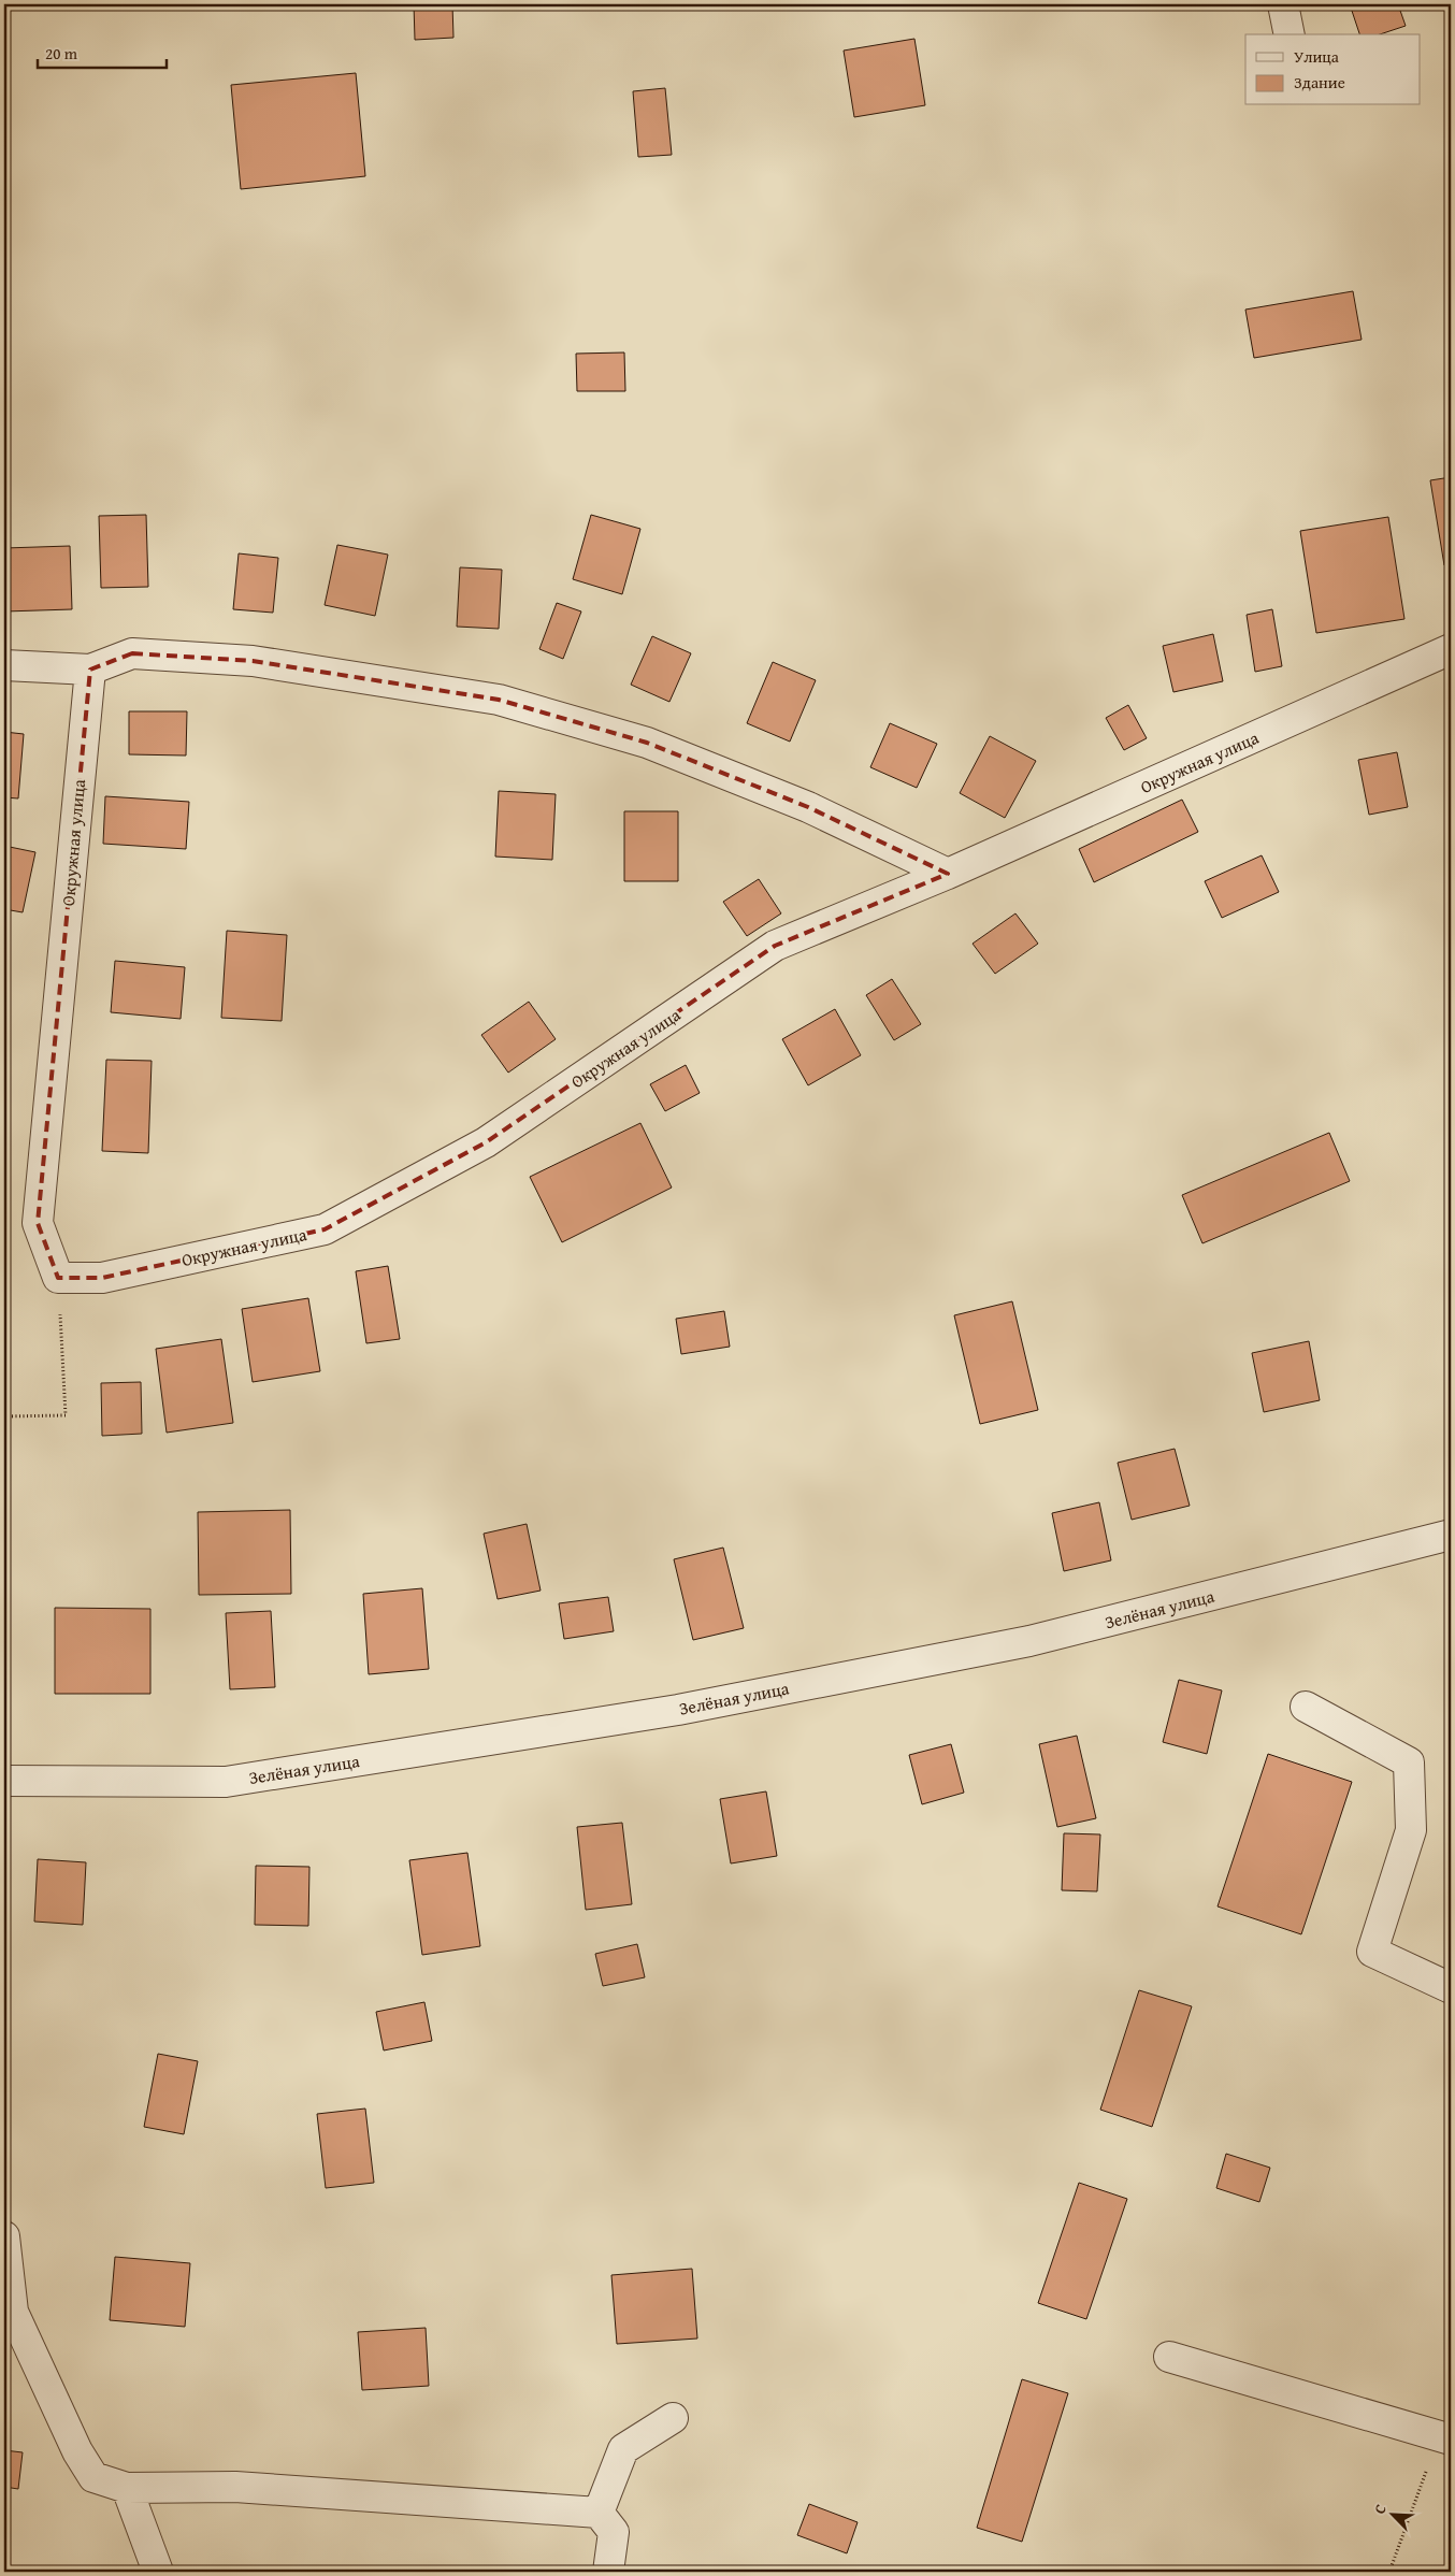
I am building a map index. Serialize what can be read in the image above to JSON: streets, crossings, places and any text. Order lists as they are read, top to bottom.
{
  "streets": {
    "street": ["Окружная улица", "Зелёная улица"]
  },
  "legend": ["Улица", "Здание"],
  "scale_bar": "20 m",
  "north": "top left"
}
